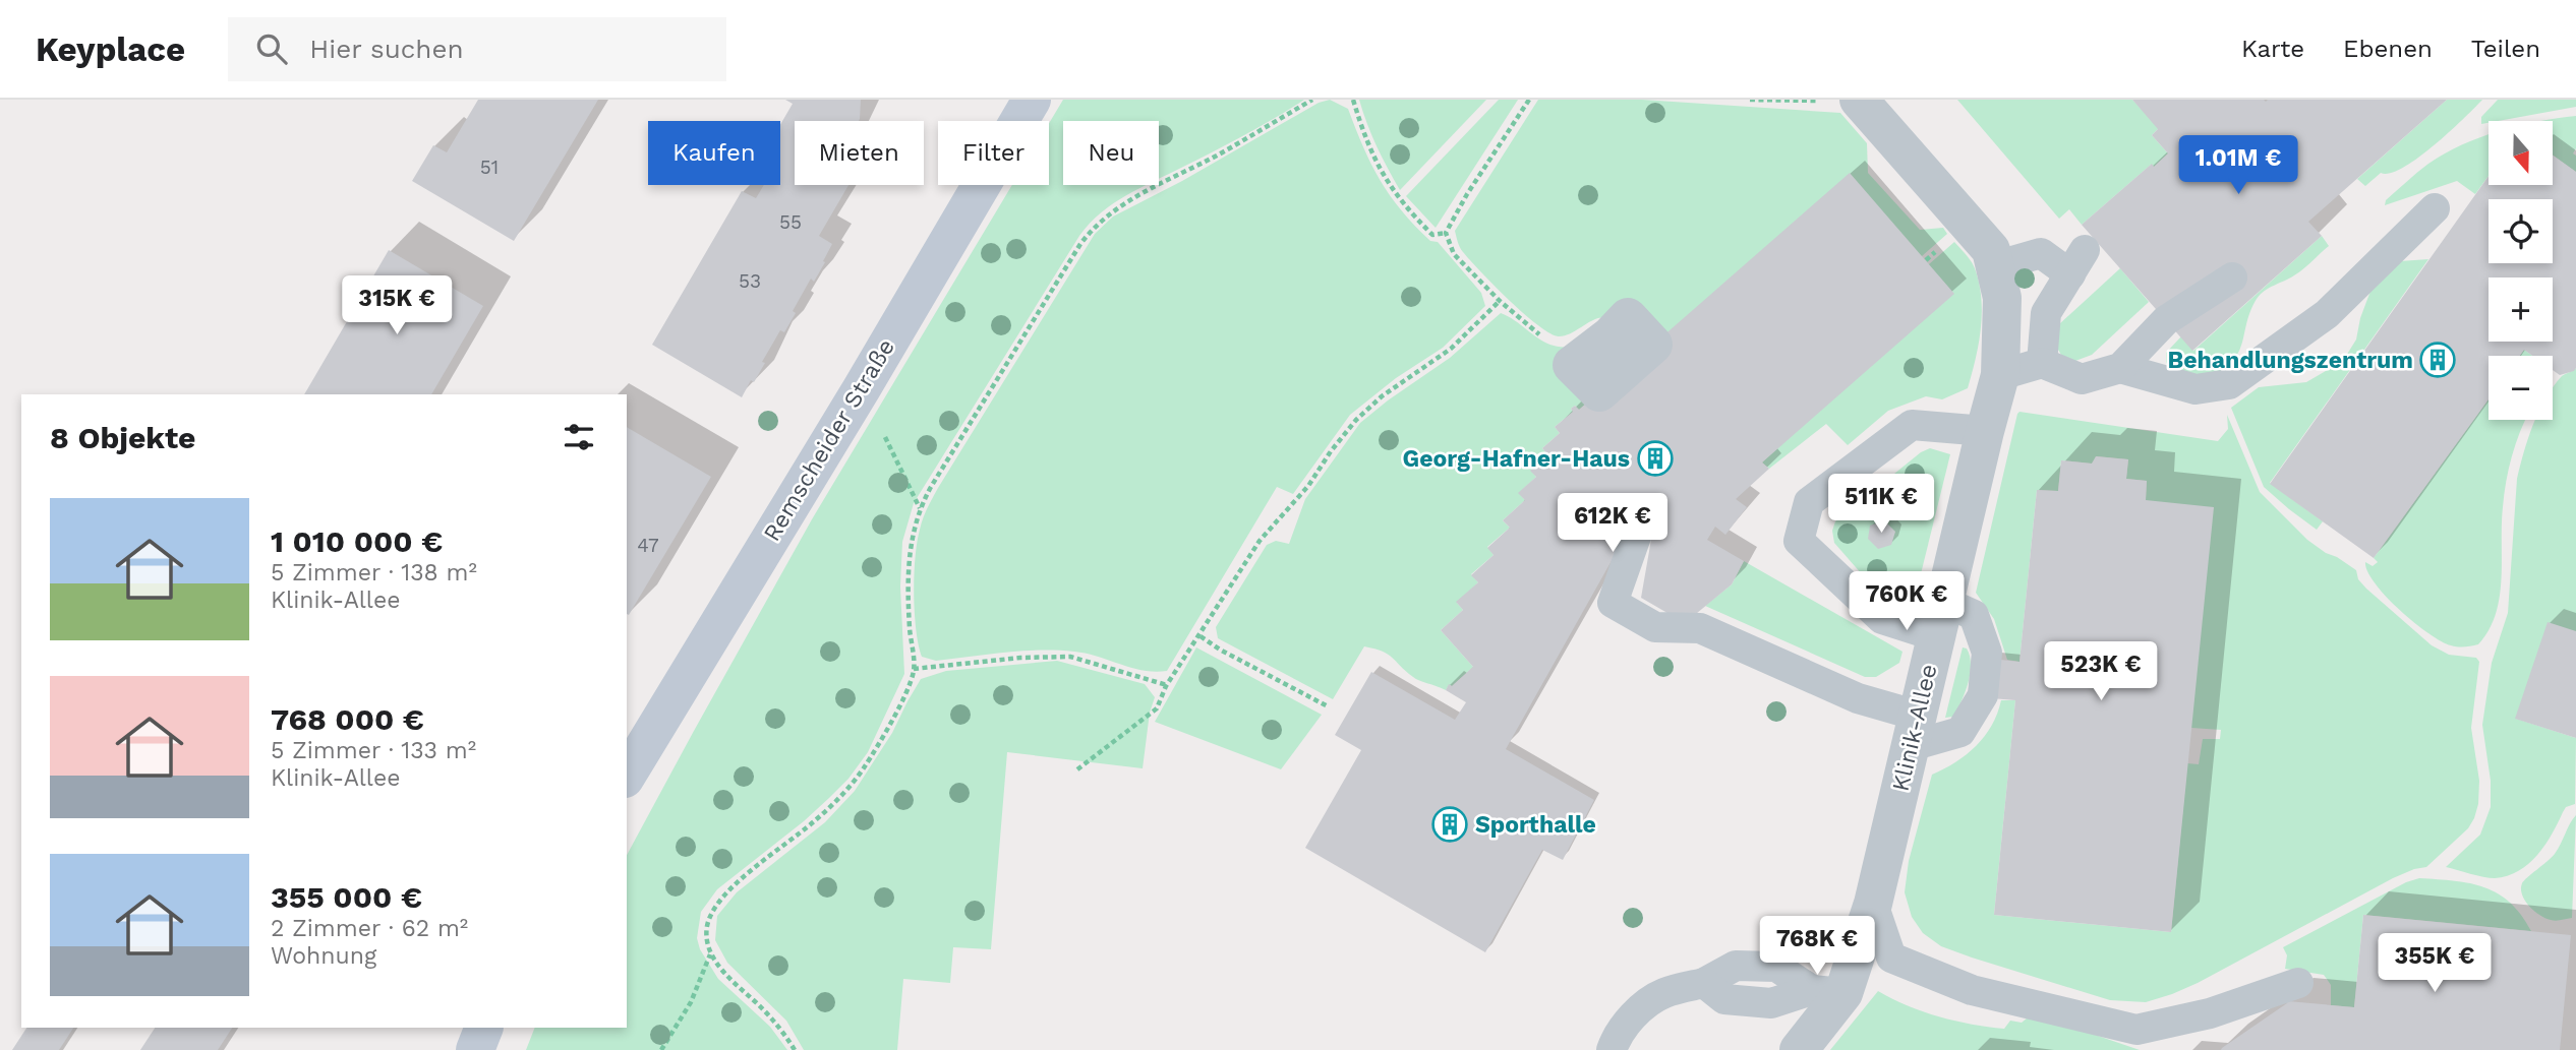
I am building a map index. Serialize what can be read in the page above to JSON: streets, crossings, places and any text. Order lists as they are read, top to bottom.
{
  "streets": {
    "main road": ["Remscheider Straße"],
    "street": ["Klinik-Allee"]
  },
  "places": {
    "building": ["Behandlungszentrum", "Georg-Hafner-Haus", "Sporthalle"]
  },
  "house_numbers": [
    "51",
    "55",
    "53",
    "47"
  ],
  "north": "bottom",
  "page": {
    "header": "Keyplace",
    "search": "Hier suchen",
    "nav": ["Karte", "Ebenen", "Teilen"],
    "map_buttons": ["+", "−"],
    "chip": [
      "Kaufen",
      "Mieten",
      "Filter",
      "Neu"
    ],
    "price": [
      "1.01M €",
      "315K €",
      "511K €",
      "612K €",
      "760K €",
      "523K €",
      "768K €",
      "355K €"
    ],
    "heading": "8 Objekte",
    "list": [
      {
        "name": "1 010 000 €",
        "note": "5 Zimmer · 138 m² · Klinik-Allee"
      },
      {
        "name": "768 000 €",
        "note": "5 Zimmer · 133 m² · Klinik-Allee"
      },
      {
        "name": "355 000 €",
        "note": "2 Zimmer · 62 m² · Wohnung"
      }
    ]
  }
}
